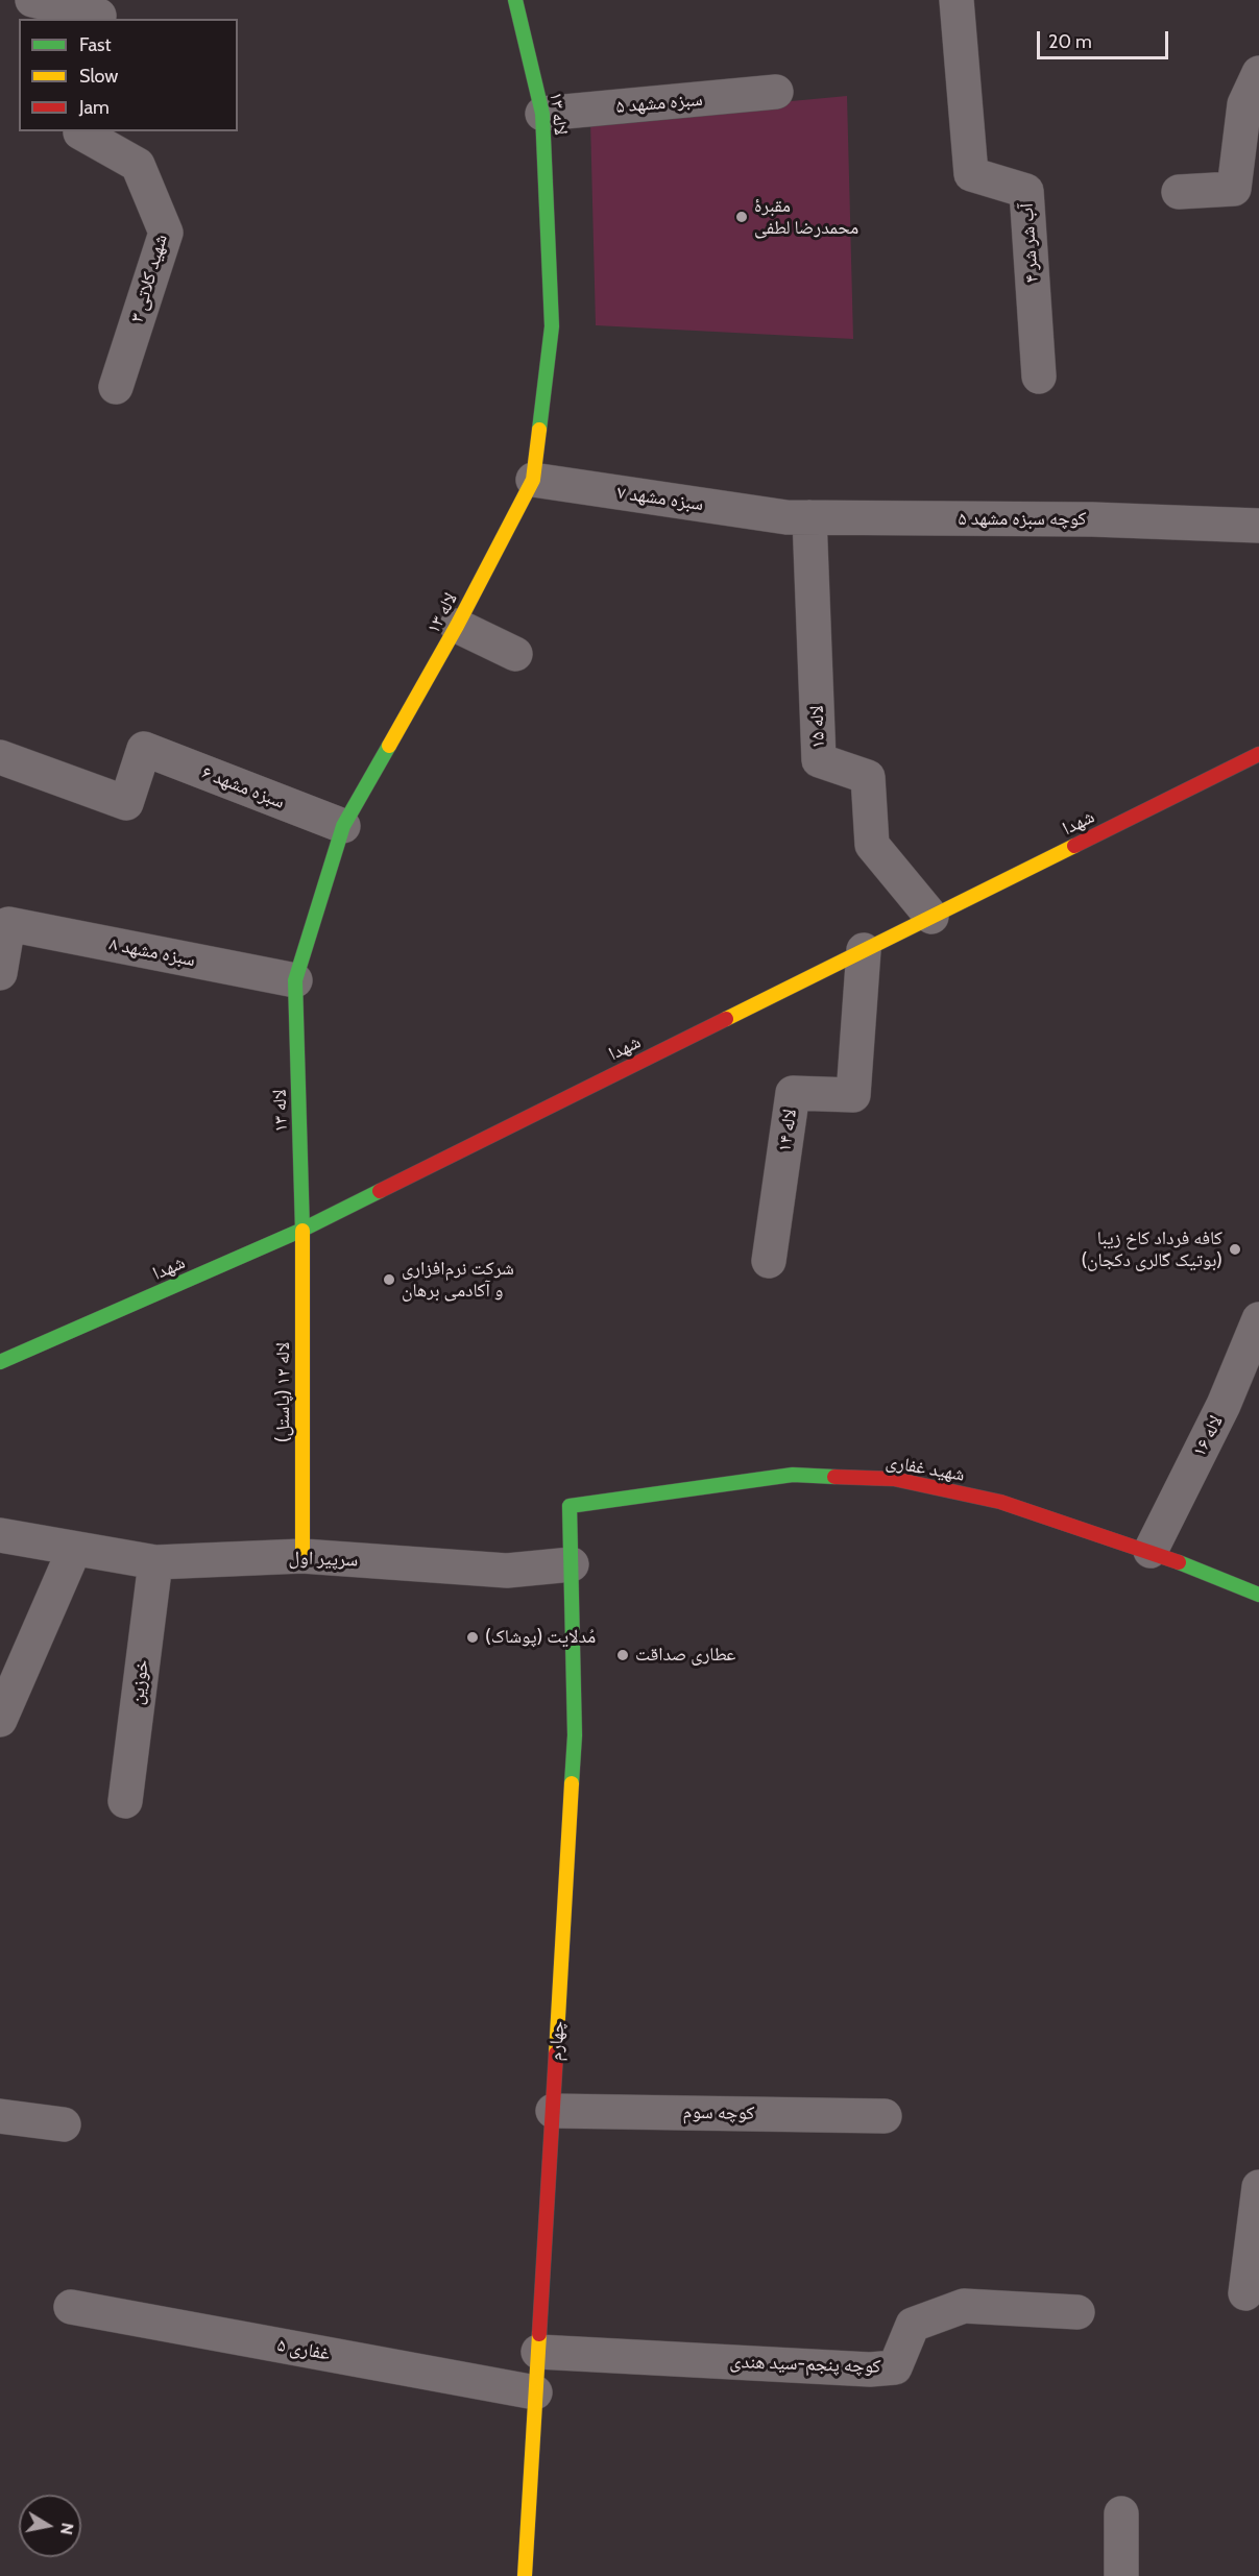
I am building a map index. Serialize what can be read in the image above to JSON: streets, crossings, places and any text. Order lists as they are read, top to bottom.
{
  "streets": {
    "street": [
      "۵ سبزه مشهد",
      "لاله ۱۳",
      "۴ آب شر شر",
      "۳ شهید کلاتی",
      "۷ سبزه مشهد",
      "کوچه سبزه مشهد ۵",
      "۱۵ لاله",
      "۶ سبزه مشهد",
      "شهدا",
      "۸ سبزه مشهد",
      "۱۴ لاله",
      "لاله ۱۲ (پاستل)",
      "لاله ۱۶",
      "شهید غفاری",
      "سرپیر اول",
      "خوزین",
      "چهارم",
      "کوچه سوم",
      "غفاری ۵",
      "کوچه پنجم-سید هندی"
    ]
  },
  "crossings": [
    ["۵ سبزه مشهد", "لاله ۱۳"],
    ["لاله ۱۳", "۷ سبزه مشهد"],
    ["لاله ۱۳", "۶ سبزه مشهد"],
    ["لاله ۱۳", "شهدا"],
    ["لاله ۱۳", "۸ سبزه مشهد"],
    ["لاله ۱۳", "لاله ۱۲ (پاستل)"],
    ["۷ سبزه مشهد", "کوچه سبزه مشهد ۵"],
    ["۷ سبزه مشهد", "۱۵ لاله"],
    ["کوچه سبزه مشهد ۵", "۱۵ لاله"],
    ["۱۵ لاله", "شهدا"],
    ["شهدا", "۱۴ لاله"],
    ["شهدا", "لاله ۱۲ (پاستل)"],
    ["لاله ۱۲ (پاستل)", "سرپیر اول"],
    ["لاله ۱۶", "شهید غفاری"],
    ["شهید غفاری", "چهارم"],
    ["سرپیر اول", "خوزین"],
    ["سرپیر اول", "چهارم"],
    ["چهارم", "کوچه سوم"],
    ["چهارم", "غفاری ۵"],
    ["چهارم", "کوچه پنجم-سید هندی"]
  ],
  "places": [
    "مقبرهٔ محمدرضا لطفی",
    "کافه فرداد کاخ زیبا (بوتیک گالری دکجان)",
    "شرکت نرم‌افزاری و آکادمی برهان",
    "مُدلایت (پوشاک)",
    "عطاری صداقت"
  ],
  "legend": ["Fast", "Slow", "Jam"],
  "scale_bar": "20 m",
  "north": "right"
}
